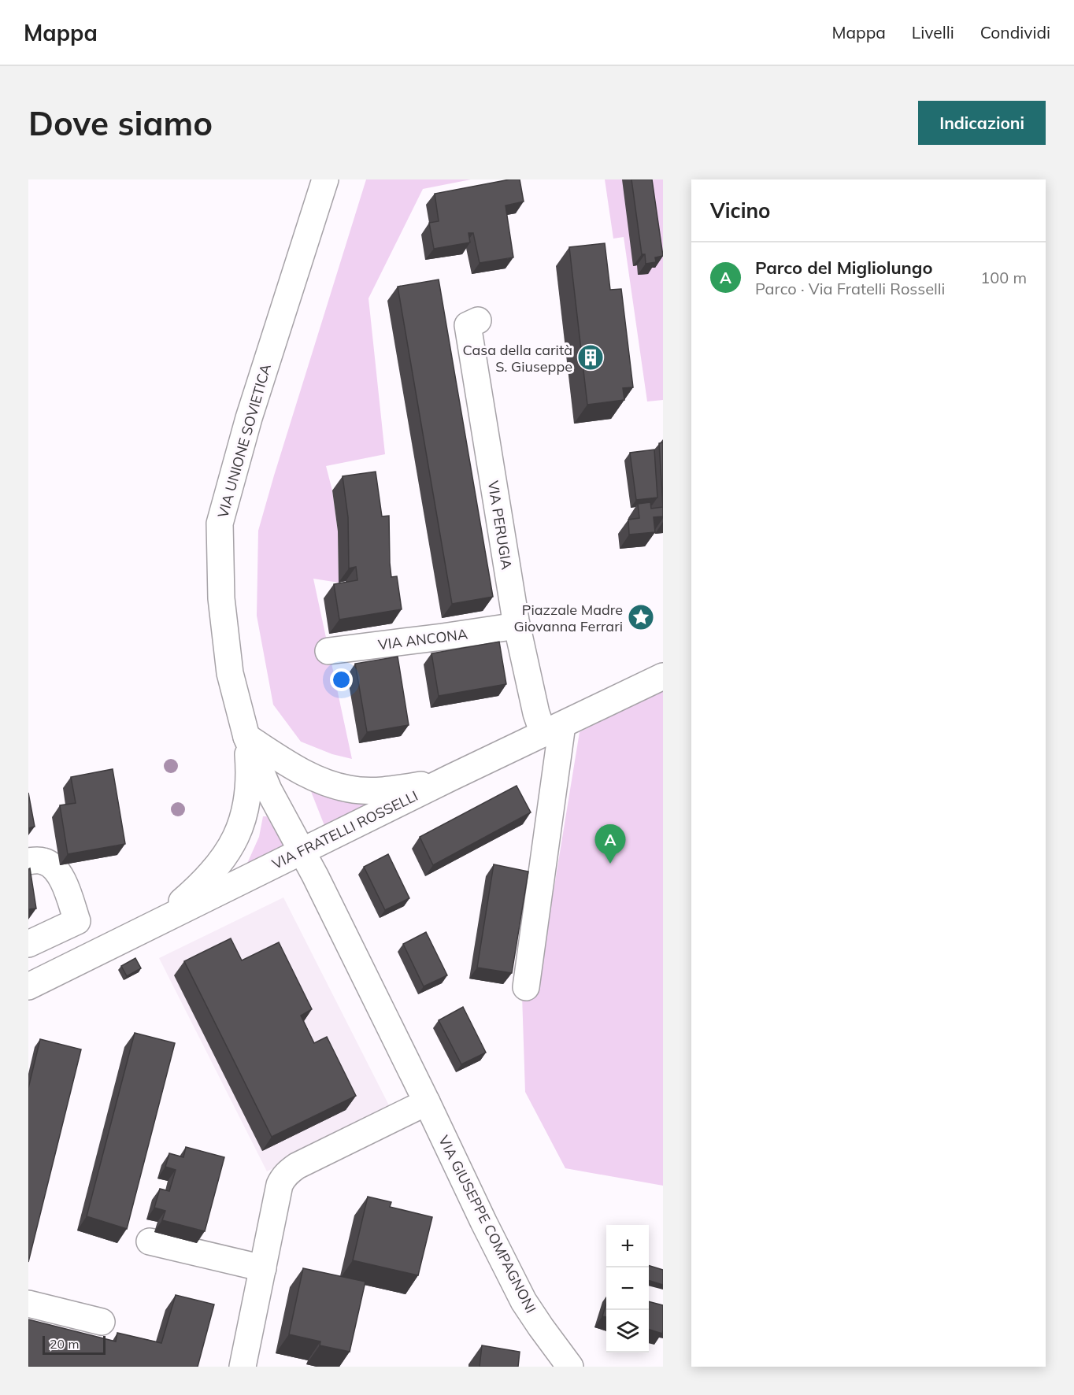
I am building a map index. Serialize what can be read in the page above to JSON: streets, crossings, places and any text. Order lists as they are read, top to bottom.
{
  "streets": {
    "street": [
      "VIA UNIONE SOVIETICA",
      "VIA PERUGIA",
      "VIA ANCONA",
      "VIA FRATELLI ROSSELLI",
      "VIA GIUSEPPE COMPAGNONI"
    ]
  },
  "crossings": [
    ["VIA UNIONE SOVIETICA", "VIA FRATELLI ROSSELLI"],
    ["VIA UNIONE SOVIETICA", "VIA GIUSEPPE COMPAGNONI"],
    ["VIA PERUGIA", "VIA ANCONA"],
    ["VIA PERUGIA", "VIA FRATELLI ROSSELLI"],
    ["VIA FRATELLI ROSSELLI", "VIA GIUSEPPE COMPAGNONI"]
  ],
  "places": {
    "building": ["Casa della carità S. Giuseppe"],
    "place": ["Piazzale Madre Giovanna Ferrari"]
  },
  "scale_bar": "20 m",
  "page": {
    "header": "Mappa",
    "nav": ["Mappa", "Livelli", "Condividi"],
    "buttons": "Indicazioni",
    "title": "Dove siamo",
    "heading": "Vicino",
    "list": [
      {
        "mark": "A",
        "name": "Parco del Migliolungo",
        "note": "Parco · Via Fratelli Rosselli",
        "value": "100 m"
      }
    ],
    "pins": "A",
    "map_buttons": ["+", "−"],
    "scale": "20 m"
  }
}
